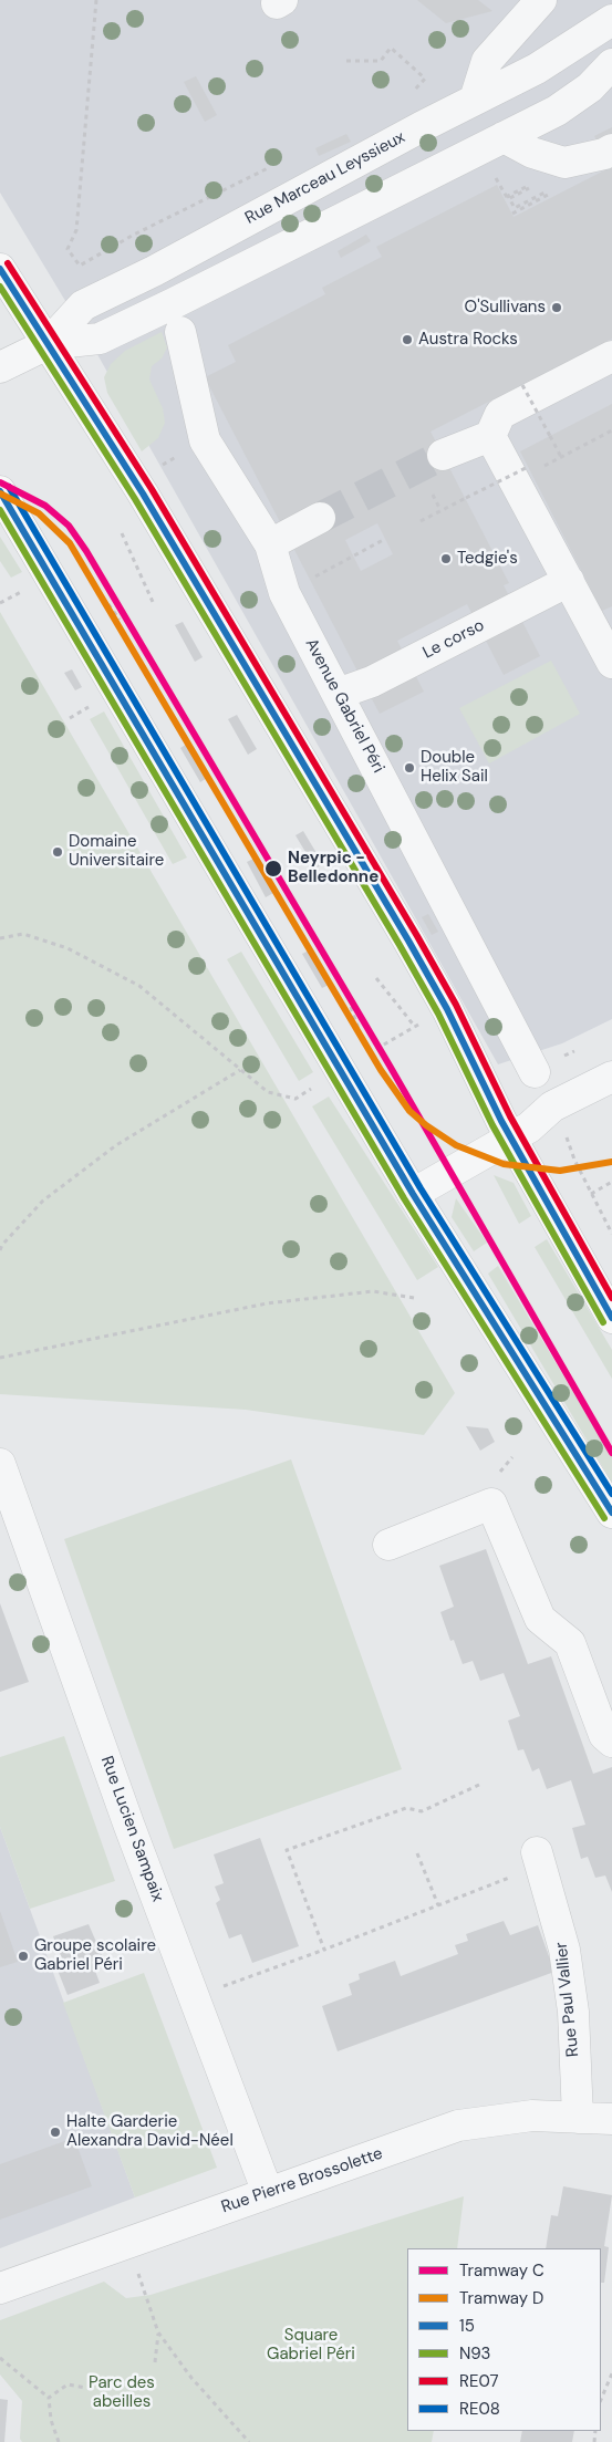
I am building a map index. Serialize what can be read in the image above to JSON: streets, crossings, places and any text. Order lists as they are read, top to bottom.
{
  "streets": {
    "street": [
      "Rue Marceau Leyssieux",
      "Le corso",
      "Avenue Gabriel Péri",
      "Rue Lucien Sampaix",
      "Rue Paul Vallier",
      "Rue Pierre Brossolette"
    ]
  },
  "crossings": [
    ["Le corso", "Avenue Gabriel Péri"],
    ["Rue Lucien Sampaix", "Rue Pierre Brossolette"],
    ["Rue Paul Vallier", "Rue Pierre Brossolette"]
  ],
  "parks": ["Square Gabriel Péri", "Parc des abeilles"],
  "places": [
    "O'Sullivans",
    "Austra Rocks",
    "Tedgie's",
    "Double Helix Sail",
    "Domaine Universitaire",
    "Neyrpic - Belledonne",
    "Groupe scolaire Gabriel Péri",
    "Halte Garderie Alexandra David-Néel"
  ],
  "lines": [
    "transit line RE07",
    "transit line 15",
    "transit line N93",
    "tram line C",
    "transit line RE08",
    "tram line D"
  ],
  "legend": [
    "Tramway C",
    "Tramway D",
    "15",
    "N93",
    "RE07",
    "RE08"
  ]
}
